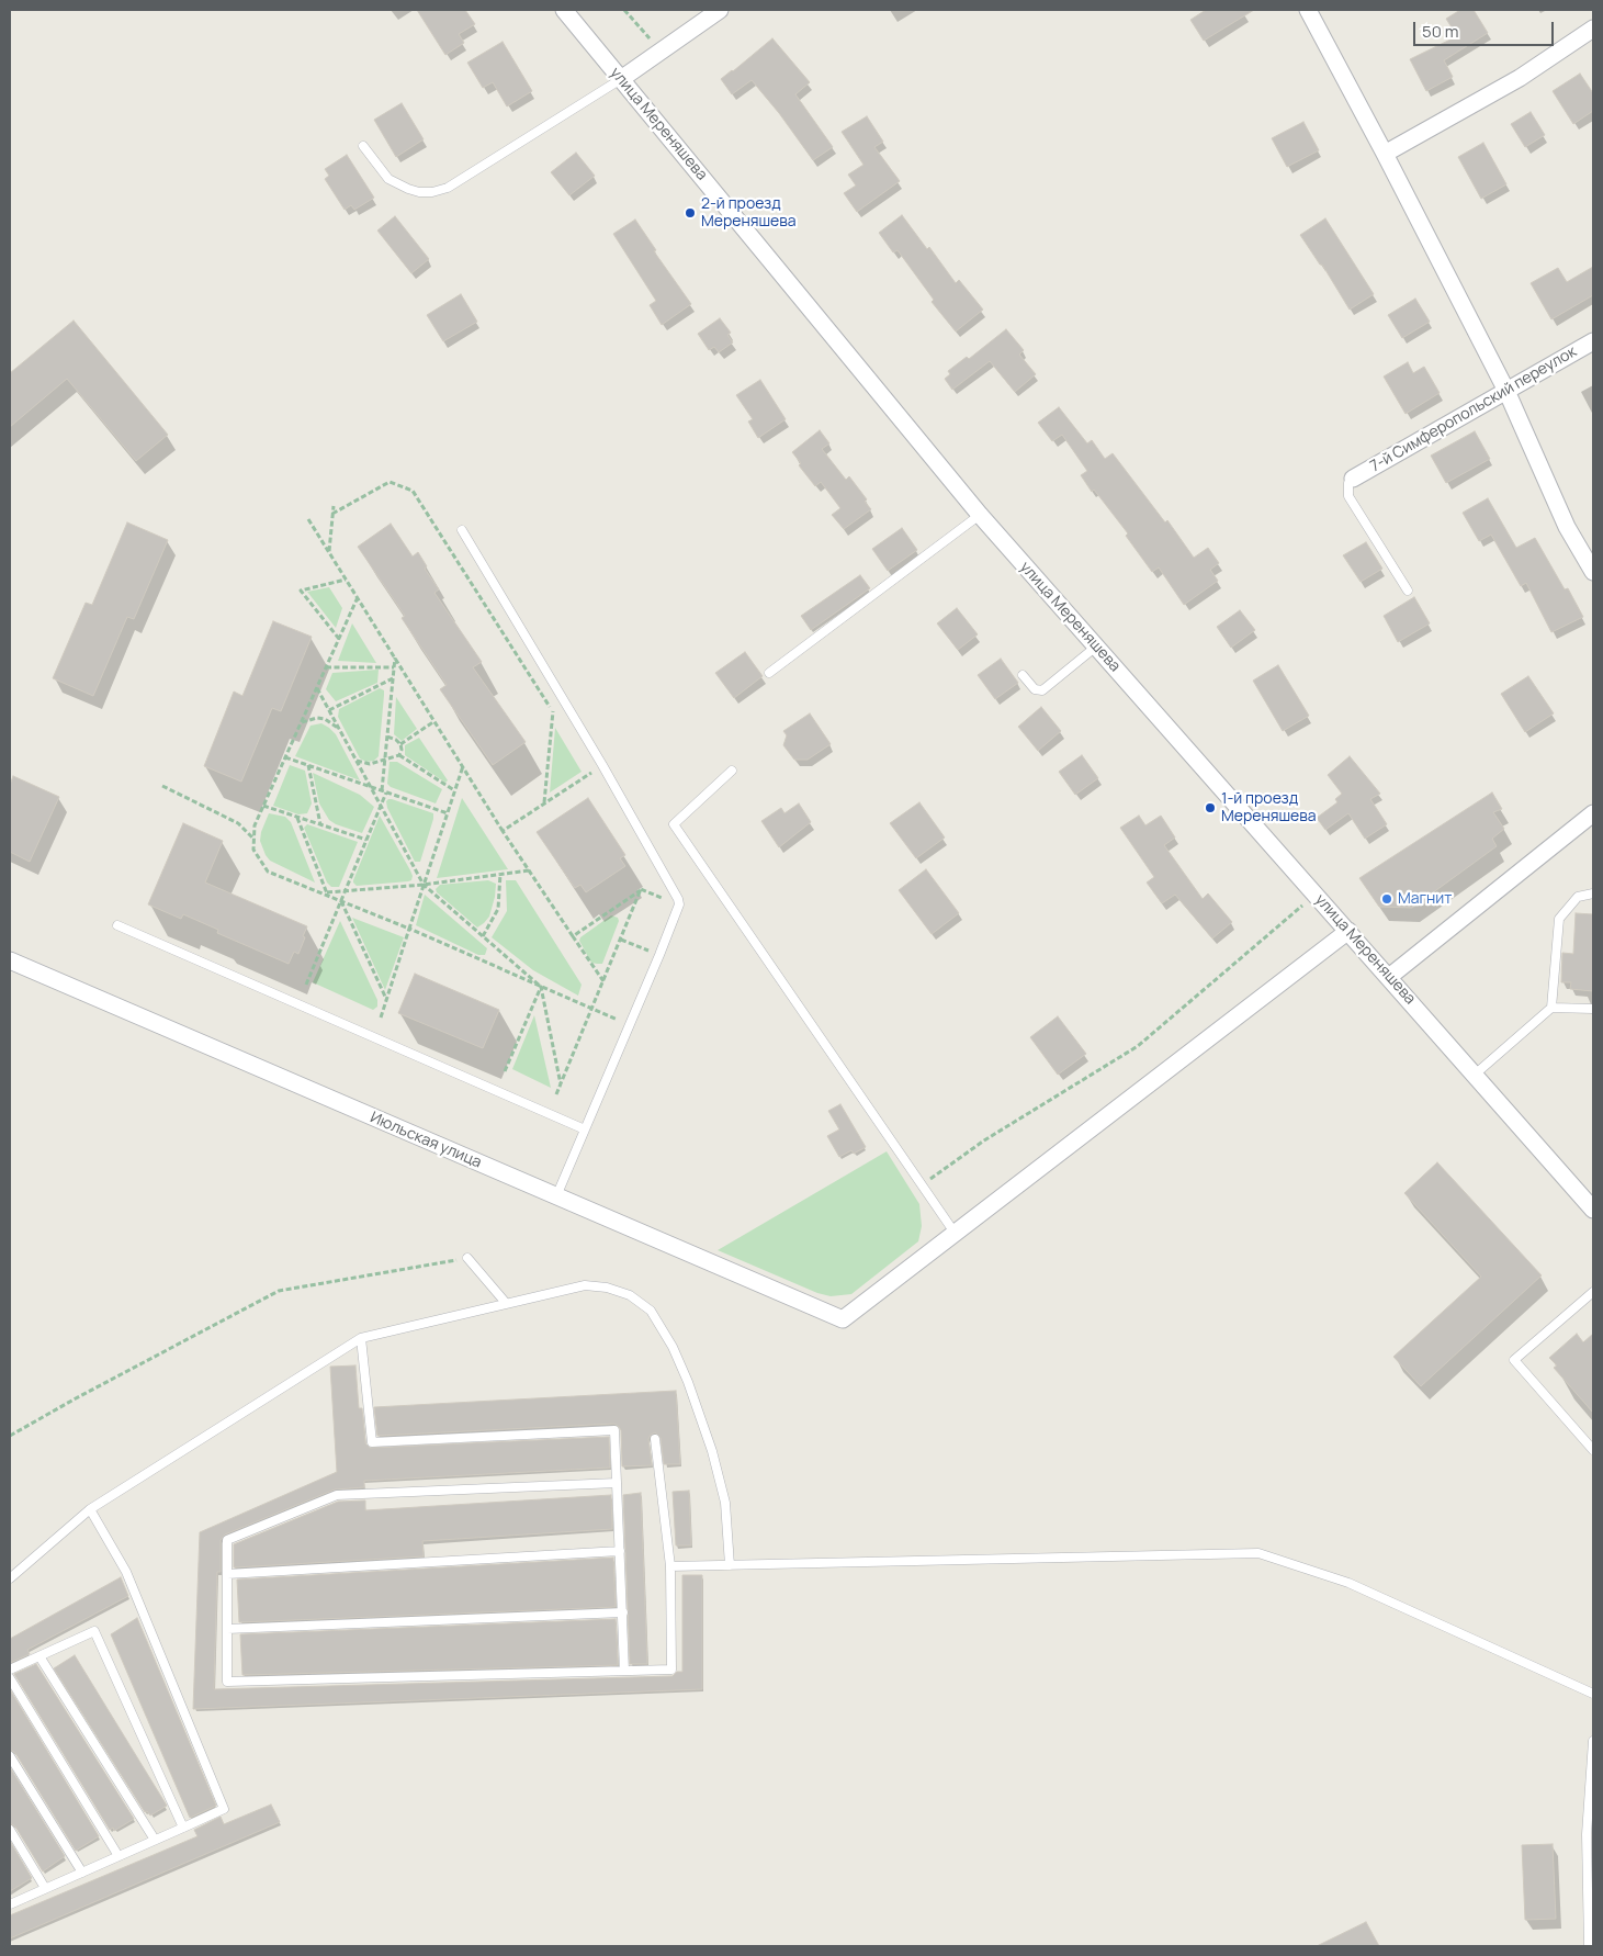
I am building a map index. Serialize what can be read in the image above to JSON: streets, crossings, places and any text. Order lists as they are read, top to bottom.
{
  "streets": {
    "street": ["улица Мереняшева", "7-й Симферопольский переулок", "Июльская улица"]
  },
  "places": ["2-й проезд Мереняшева", "1-й проезд Мереняшева", "Магнит"],
  "scale_bar": "50 m"
}
